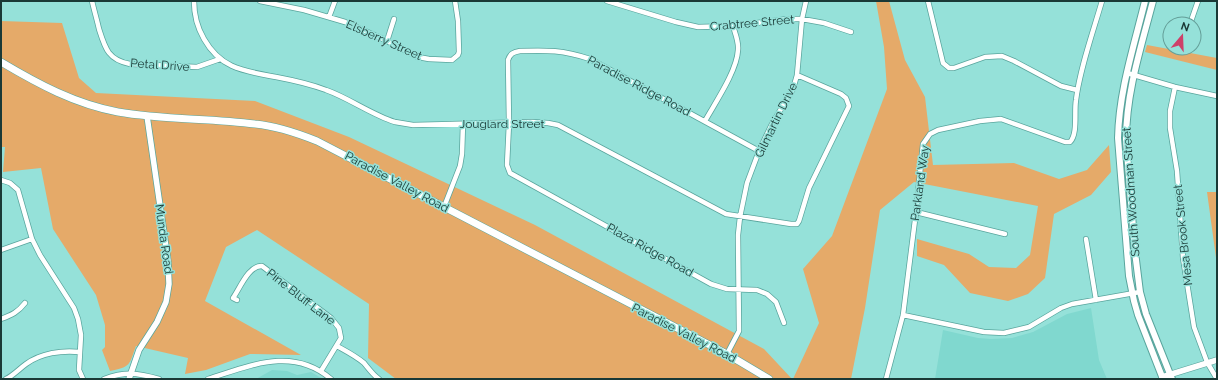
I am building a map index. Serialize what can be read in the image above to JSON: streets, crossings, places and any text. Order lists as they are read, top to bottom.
{
  "streets": {
    "main road": ["Paradise Valley Road", "South Woodman Street"],
    "street": [
      "Crabtree Street",
      "Elsberry Street",
      "Petal Drive",
      "Paradise Ridge Road",
      "Gilmartin Drive",
      "Jouglard Street",
      "Parkland Way",
      "Mesa Brook Street",
      "Munda Road",
      "Plaza Ridge Road",
      "Pine Bluff Lane"
    ]
  },
  "crossings": [
    ["Crabtree Street", "Gilmartin Drive"],
    ["Petal Drive", "Jouglard Street"],
    ["Paradise Ridge Road", "Gilmartin Drive"],
    ["Paradise Ridge Road", "Jouglard Street"],
    ["Paradise Ridge Road", "Plaza Ridge Road"],
    ["Gilmartin Drive", "Jouglard Street"],
    ["Gilmartin Drive", "Paradise Valley Road"],
    ["Gilmartin Drive", "Plaza Ridge Road"],
    ["Jouglard Street", "Plaza Ridge Road"],
    ["Paradise Valley Road", "Munda Road"]
  ],
  "north": "top"
}
